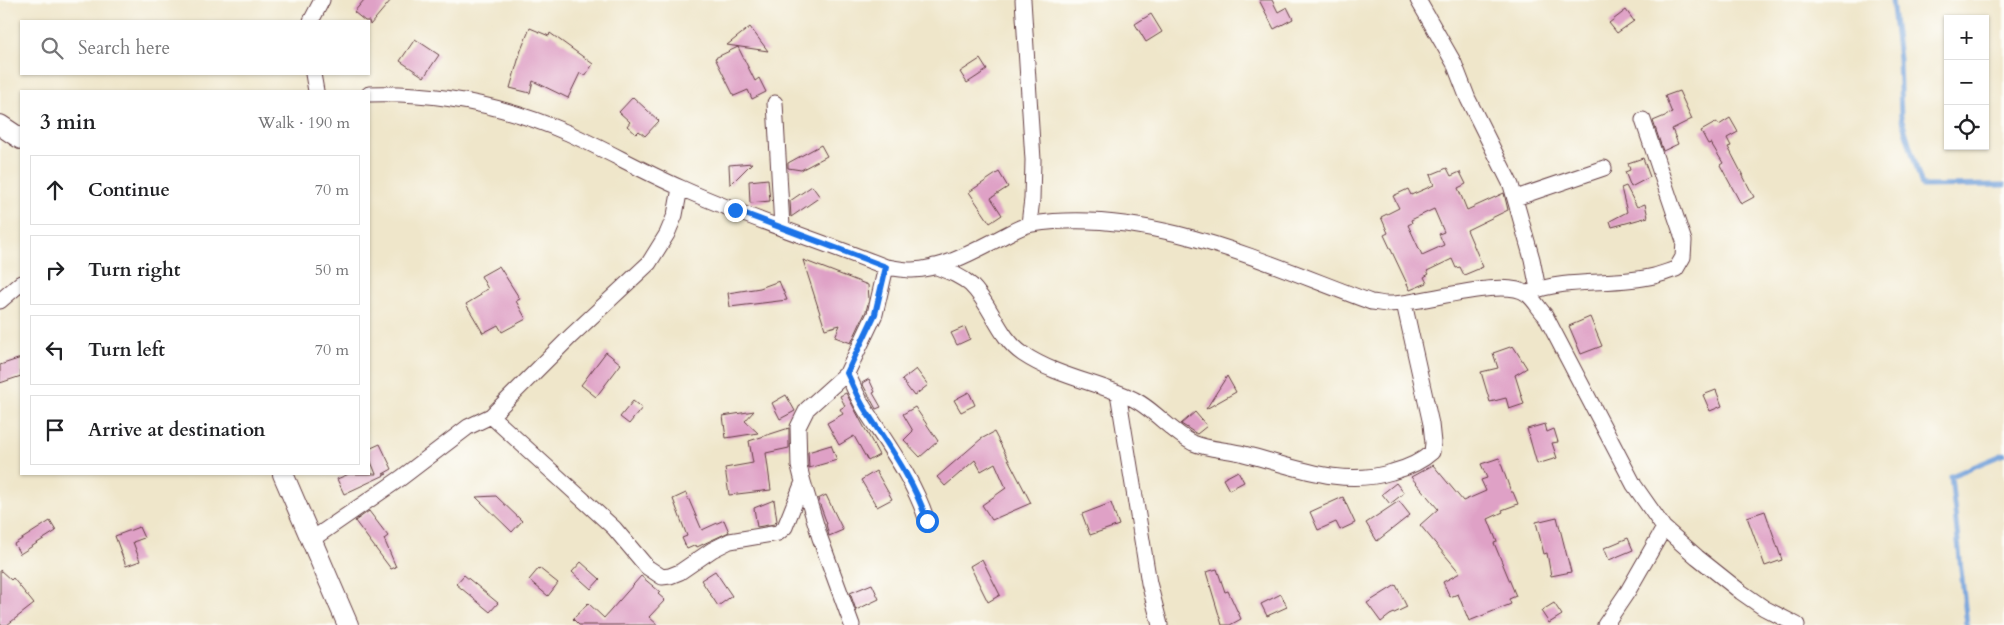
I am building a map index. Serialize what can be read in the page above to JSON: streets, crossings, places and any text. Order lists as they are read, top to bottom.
{
  "page": {
    "map_buttons": ["+", "−"],
    "search": "Search here",
    "heading": ["3 min", "Walk · 190 m"],
    "list": [
      ["Continue", "70 m"],
      ["Turn right", "50 m"],
      ["Turn left", "70 m"],
      "Arrive at destination"
    ]
  }
}
